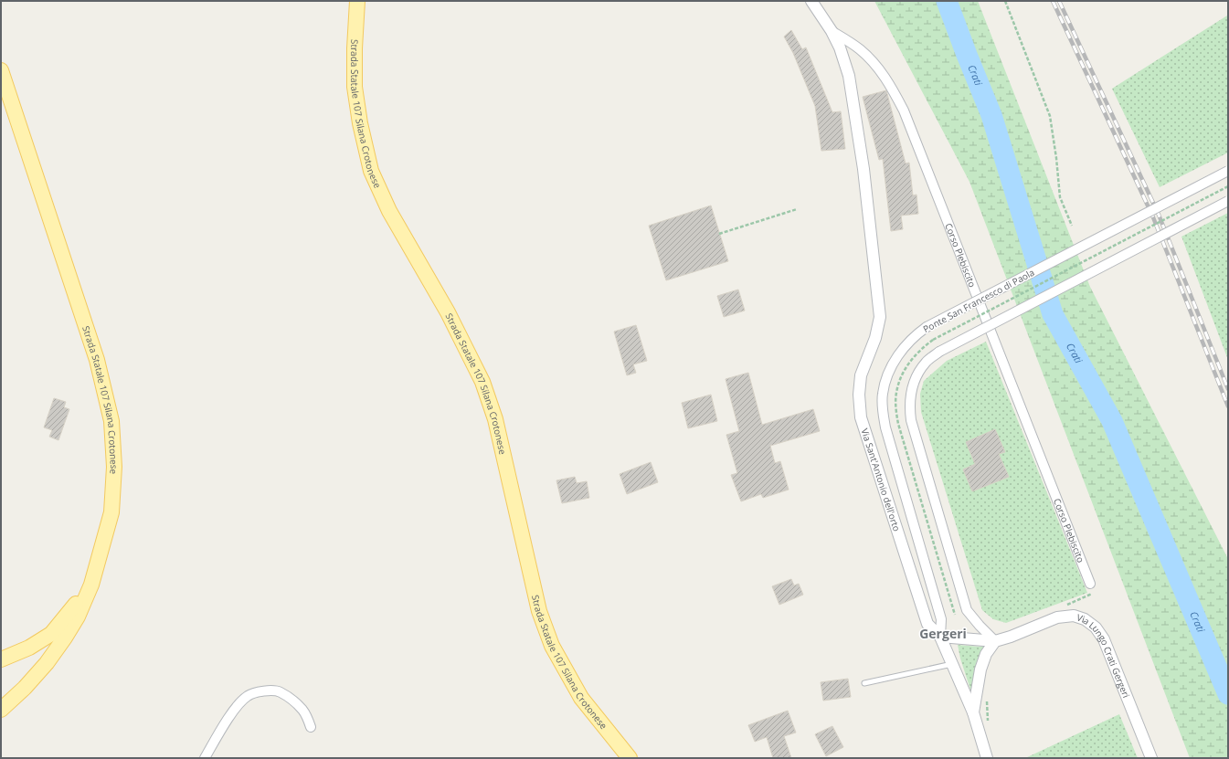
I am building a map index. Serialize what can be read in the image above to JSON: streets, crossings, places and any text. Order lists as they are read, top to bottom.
{
  "streets": {
    "main road": ["Strada Statale 107 Silana Crotonese"],
    "street": [
      "Corso Plebiscito",
      "Ponte San Francesco di Paola",
      "Via Sant'Antonio dell'orto",
      "Via Lungo Crati Gergeri"
    ]
  },
  "crossings": [
    ["Corso Plebiscito", "Via Sant'Antonio dell'orto"],
    ["Ponte San Francesco di Paola", "Via Sant'Antonio dell'orto"],
    ["Ponte San Francesco di Paola", "Via Lungo Crati Gergeri"],
    ["Via Sant'Antonio dell'orto", "Via Lungo Crati Gergeri"]
  ],
  "districts": ["Gergeri"],
  "water": ["Crati"]
}
